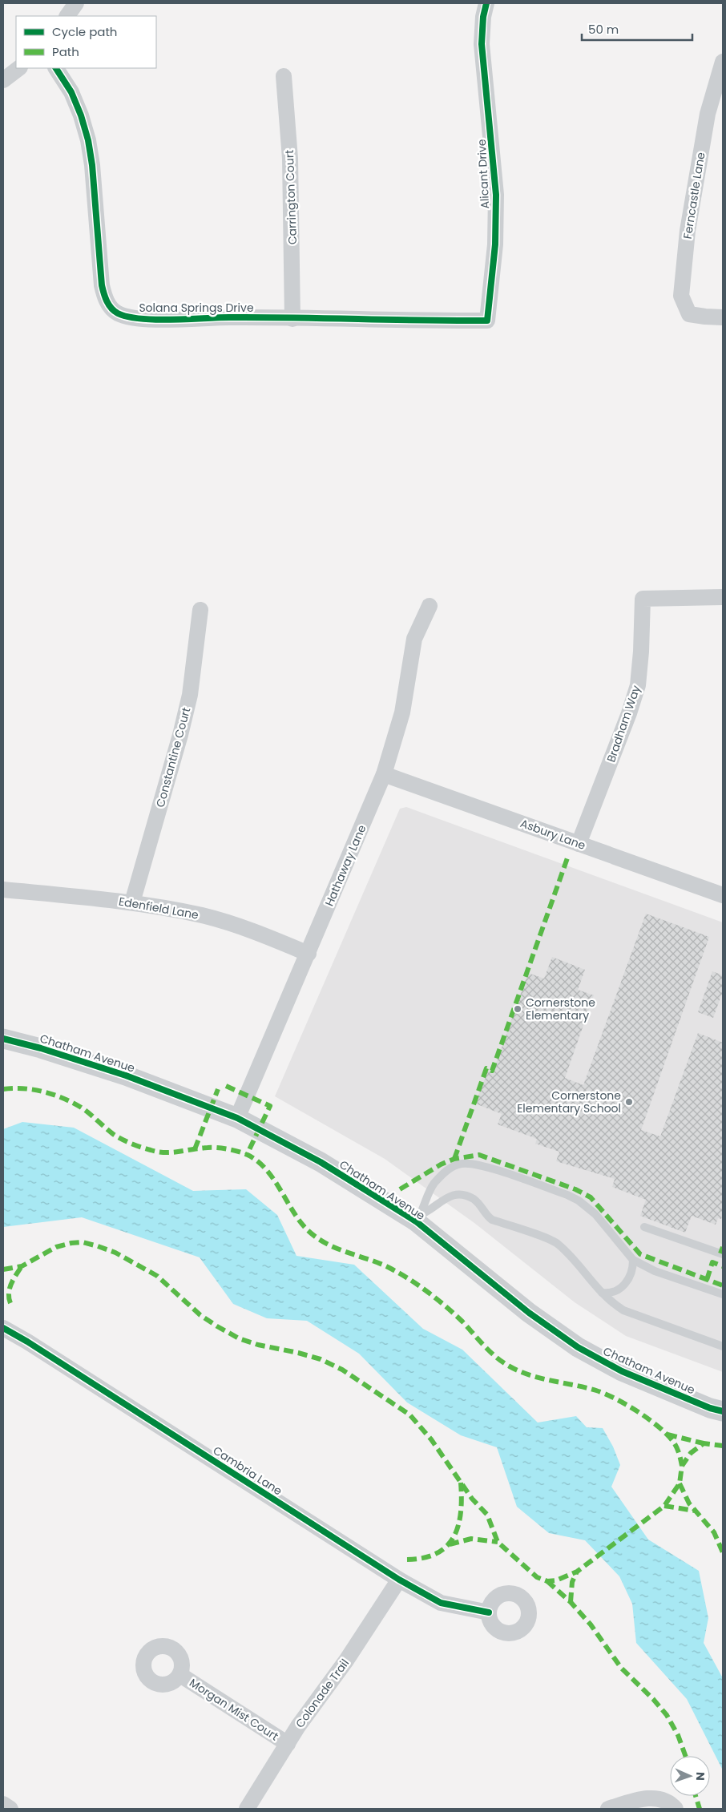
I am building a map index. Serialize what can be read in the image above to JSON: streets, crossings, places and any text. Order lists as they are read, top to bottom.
{
  "streets": {
    "street": [
      "Alicant Drive",
      "Ferncastle Lane",
      "Carrington Court",
      "Solana Springs Drive",
      "Bradham Way",
      "Constantine Court",
      "Asbury Lane",
      "Hathaway Lane",
      "Edenfield Lane",
      "Chatham Avenue",
      "Cambria Lane",
      "Colonade Trail",
      "Morgan Mist Court"
    ]
  },
  "crossings": [
    ["Alicant Drive", "Solana Springs Drive"],
    ["Carrington Court", "Solana Springs Drive"],
    ["Bradham Way", "Asbury Lane"],
    ["Constantine Court", "Edenfield Lane"],
    ["Asbury Lane", "Hathaway Lane"],
    ["Hathaway Lane", "Edenfield Lane"],
    ["Hathaway Lane", "Chatham Avenue"],
    ["Cambria Lane", "Colonade Trail"],
    ["Colonade Trail", "Morgan Mist Court"]
  ],
  "places": ["Cornerstone Elementary", "Cornerstone Elementary School"],
  "legend": ["Cycle path", "Path"],
  "scale_bar": "50 m",
  "north": "right"
}
